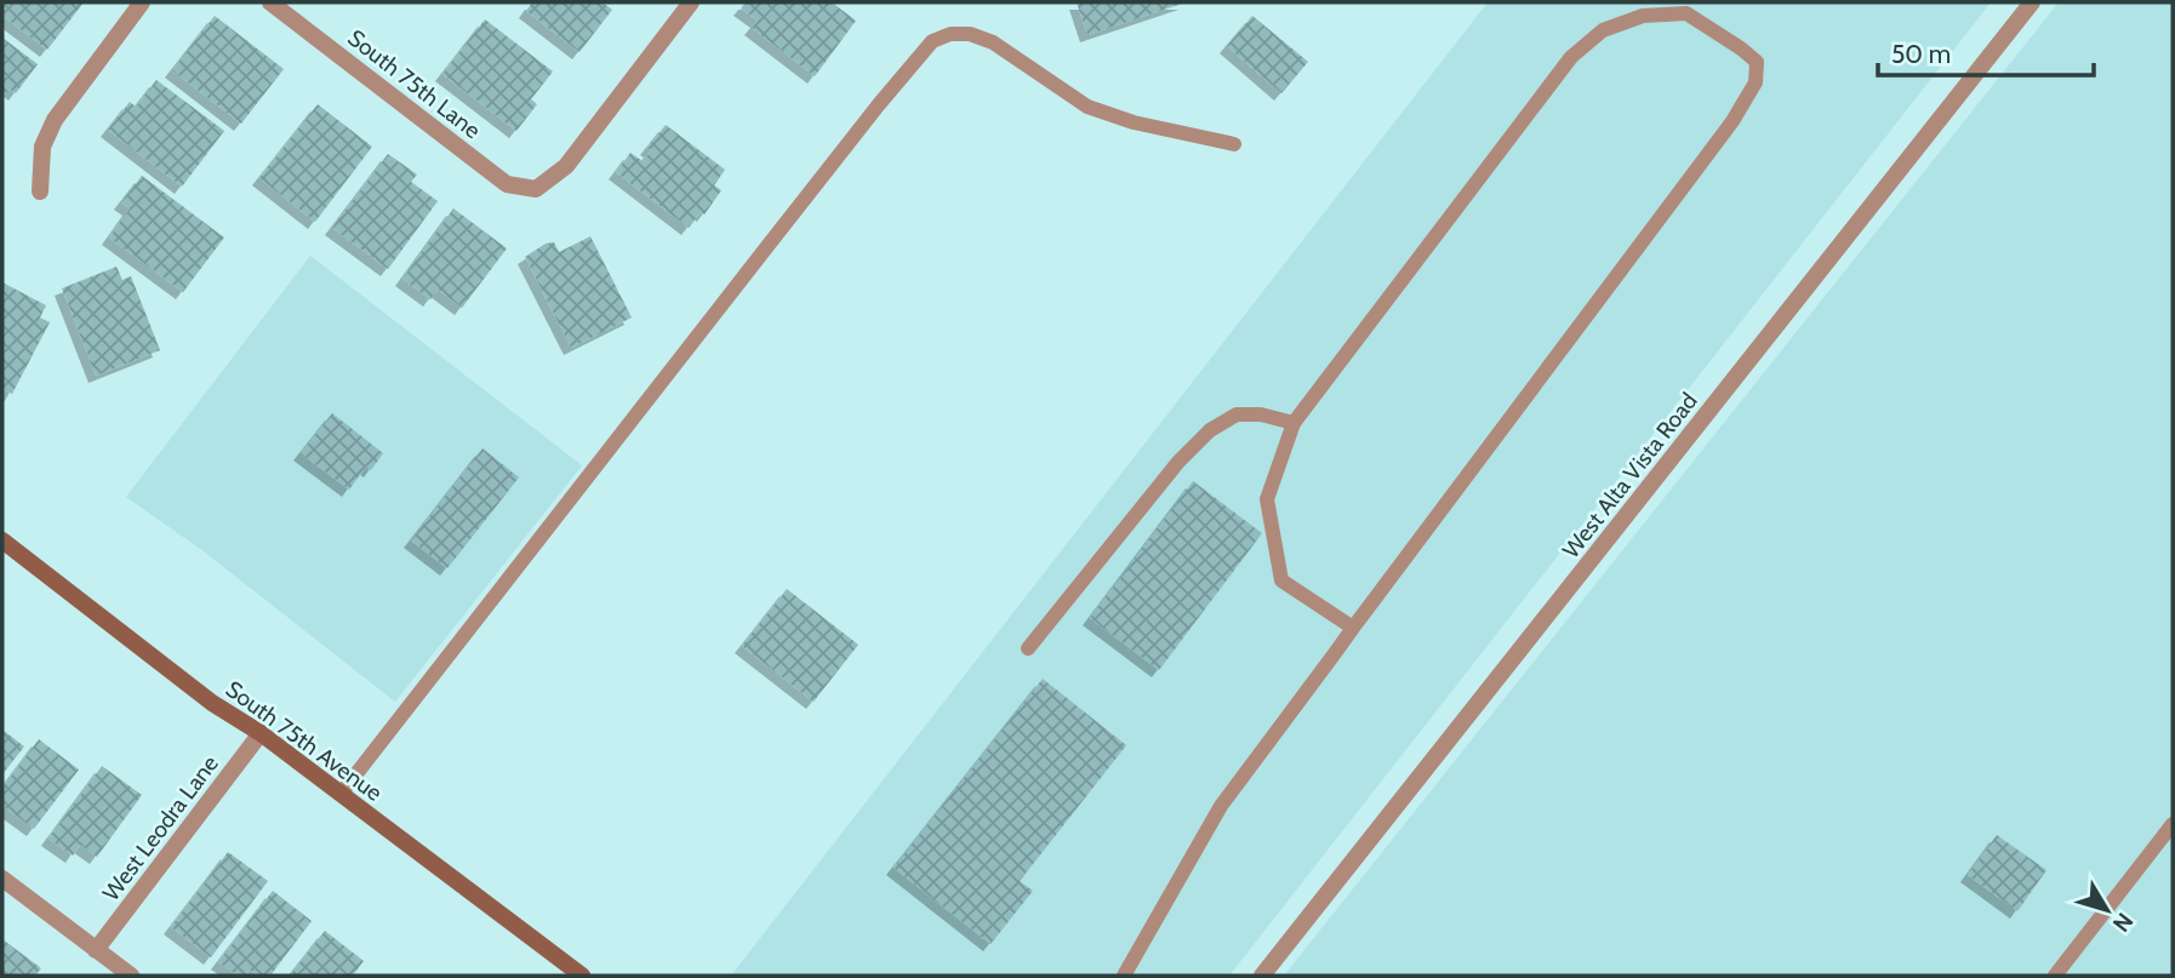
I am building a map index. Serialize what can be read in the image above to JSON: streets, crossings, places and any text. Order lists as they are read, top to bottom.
{
  "streets": {
    "main road": ["South 75th Avenue"],
    "street": ["South 75th Lane", "West Alta Vista Road", "West Leodra Lane"]
  },
  "crossings": [
    ["South 75th Avenue", "West Leodra Lane"]
  ],
  "scale_bar": "50 m",
  "north": "bottom right"
}
